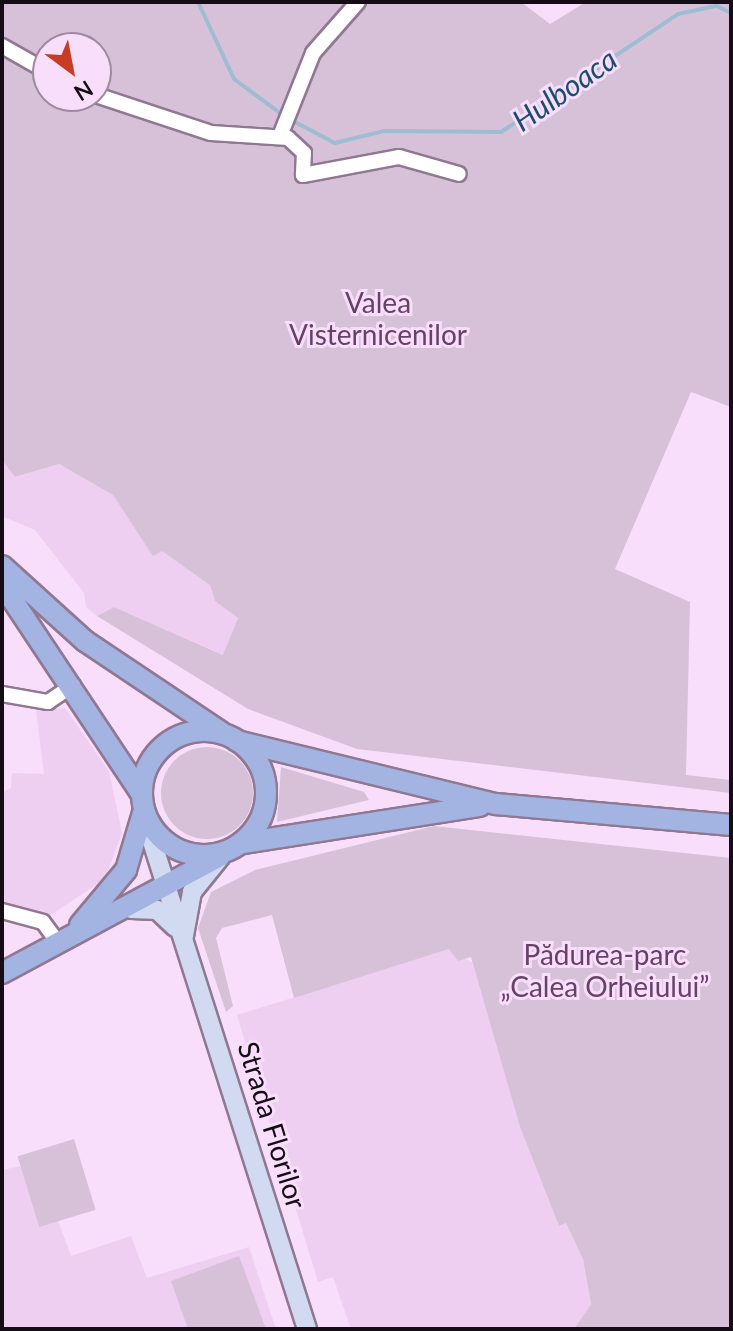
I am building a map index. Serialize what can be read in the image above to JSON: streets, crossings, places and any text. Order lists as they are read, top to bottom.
{
  "streets": {
    "main road": ["Strada Florilor"]
  },
  "water": ["Hulboaca"],
  "parks": ["Valea Visternicenilor", "Pădurea-parc „Calea Orheiului”"],
  "north": "bottom right"
}
